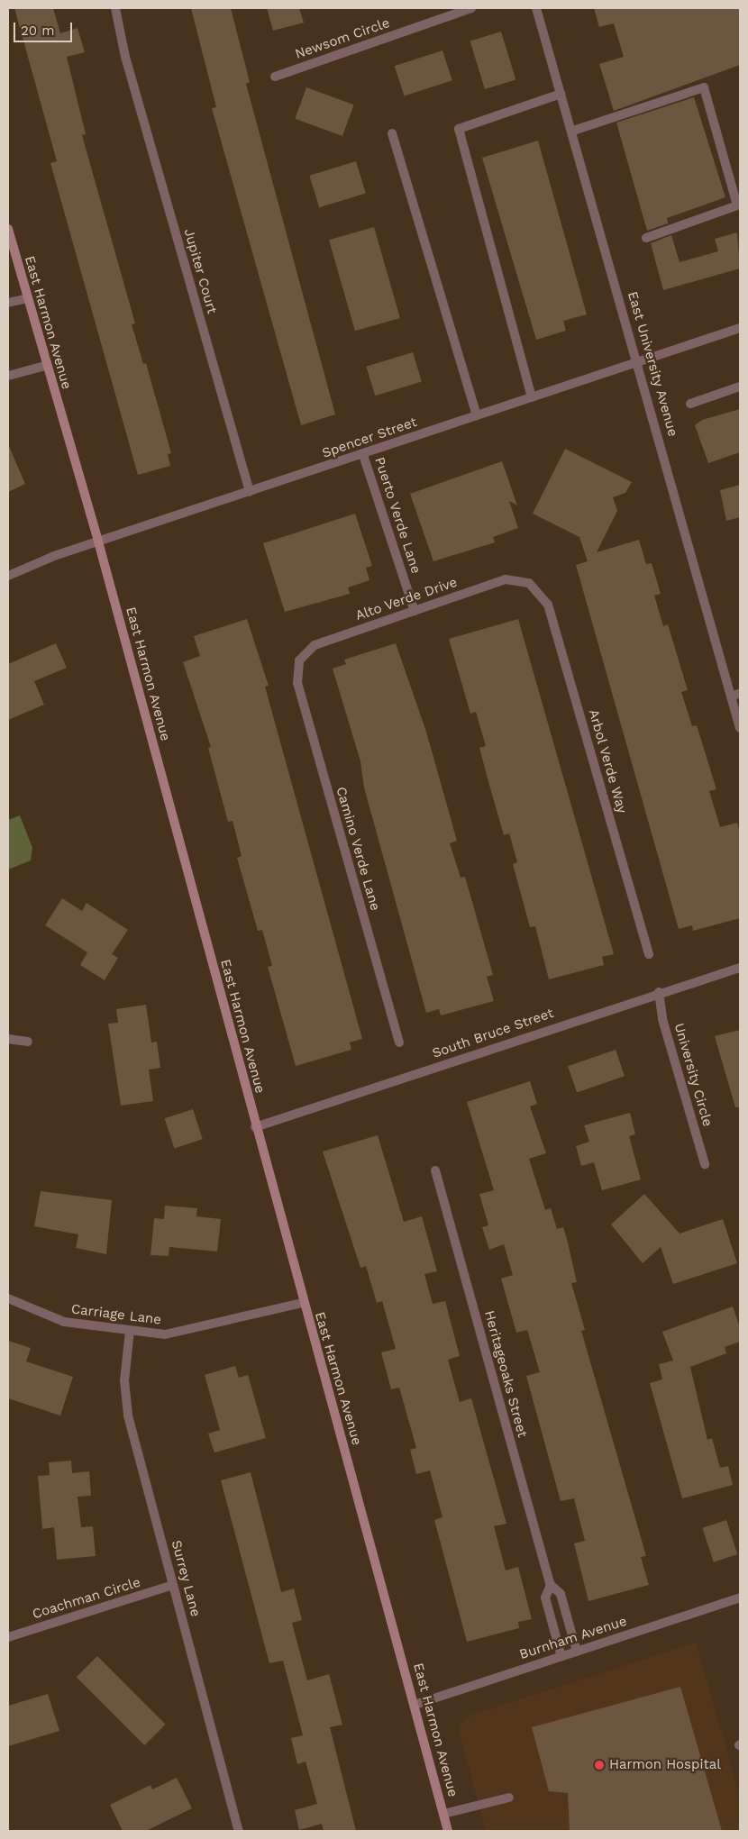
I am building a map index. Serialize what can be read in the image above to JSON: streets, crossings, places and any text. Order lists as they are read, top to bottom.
{
  "streets": {
    "main road": ["East Harmon Avenue"],
    "street": [
      "Newsom Circle",
      "Jupiter Court",
      "East University Avenue",
      "Spencer Street",
      "Puerto Verde Lane",
      "Alto Verde Drive",
      "Arbol Verde Way",
      "Camino Verde Lane",
      "South Bruce Street",
      "University Circle",
      "Carriage Lane",
      "Heritageoaks Street",
      "Surrey Lane",
      "Coachman Circle",
      "Burnham Avenue"
    ]
  },
  "crossings": [
    ["Jupiter Court", "Spencer Street"],
    ["East Harmon Avenue", "Spencer Street"],
    ["East Harmon Avenue", "South Bruce Street"],
    ["East Harmon Avenue", "Carriage Lane"],
    ["East Harmon Avenue", "Burnham Avenue"],
    ["East University Avenue", "Spencer Street"],
    ["Spencer Street", "Puerto Verde Lane"],
    ["Puerto Verde Lane", "Alto Verde Drive"],
    ["Alto Verde Drive", "Arbol Verde Way"],
    ["Alto Verde Drive", "Camino Verde Lane"],
    ["South Bruce Street", "University Circle"],
    ["Carriage Lane", "Surrey Lane"],
    ["Heritageoaks Street", "Burnham Avenue"],
    ["Surrey Lane", "Coachman Circle"]
  ],
  "places": ["Harmon Hospital"],
  "scale_bar": "20 m"
}
